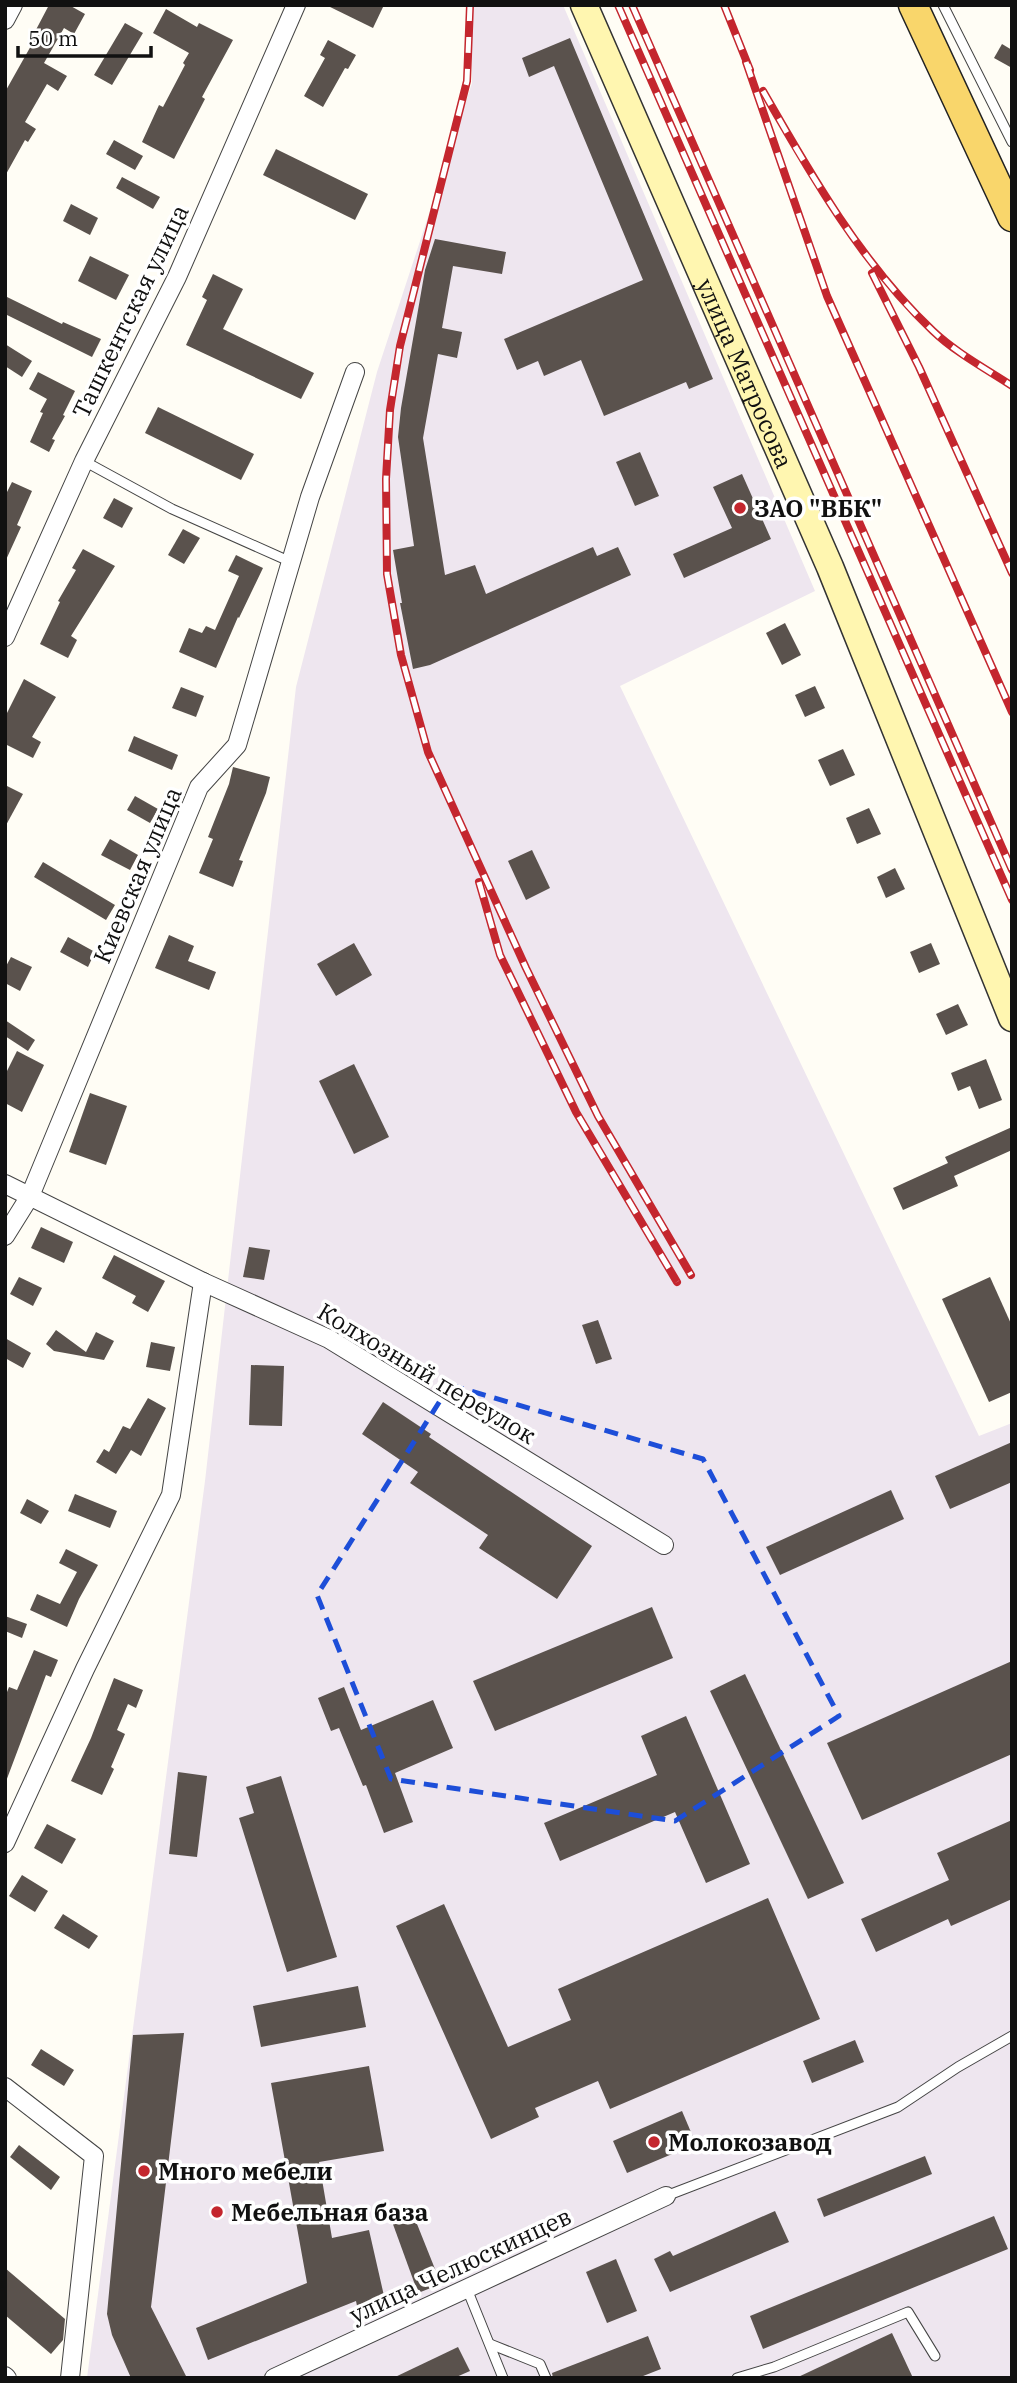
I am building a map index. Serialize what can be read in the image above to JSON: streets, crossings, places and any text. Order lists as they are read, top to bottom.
{
  "streets": {
    "street": [
      "Ташкентская улица",
      "улица Матросова",
      "Киевская улица",
      "Колхозный переулок",
      "улица Челюскинцев"
    ]
  },
  "crossings": [
    ["Киевская улица", "Колхозный переулок"]
  ],
  "places": [
    "ЗАО \"ВБК\"",
    "Молокозавод",
    "Много мебели",
    "Мебельная база"
  ],
  "scale_bar": "50 m"
}
